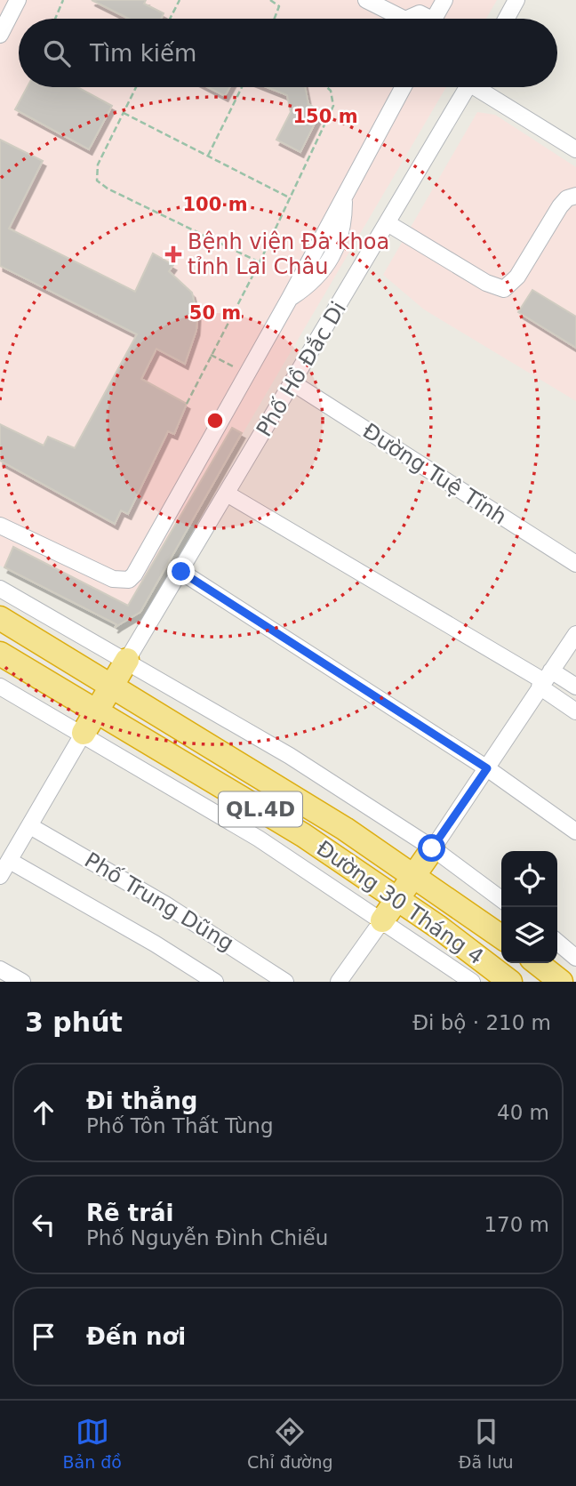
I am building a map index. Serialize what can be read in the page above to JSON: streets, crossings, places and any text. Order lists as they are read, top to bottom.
{
  "streets": {
    "highway": ["QL.4D", "Đường 30 Tháng 4"],
    "street": ["Phố Hồ Đắc Di", "Đường Tuệ Tĩnh", "Phố Trung Dũng"]
  },
  "crossings": [
    ["Phố Hồ Đắc Di", "Đường Tuệ Tĩnh"],
    ["Phố Hồ Đắc Di", "QL.4D"]
  ],
  "places": {
    "health": ["Bệnh viện Đa khoa tỉnh Lai Châu"]
  },
  "page": {
    "search": "Tìm kiếm",
    "heading": ["3 phút", "Đi bộ · 210 m"],
    "list": [
      ["Đi thẳng", "Phố Tôn Thất Tùng", "40 m"],
      ["Rẽ trái", "Phố Nguyễn Đình Chiểu", "170 m"],
      "Đến nơi"
    ],
    "nav": ["Bản đồ", "Chỉ đường", "Đã lưu"]
  },
  "rings": ["150 m", "100 m", "50 m"]
}
